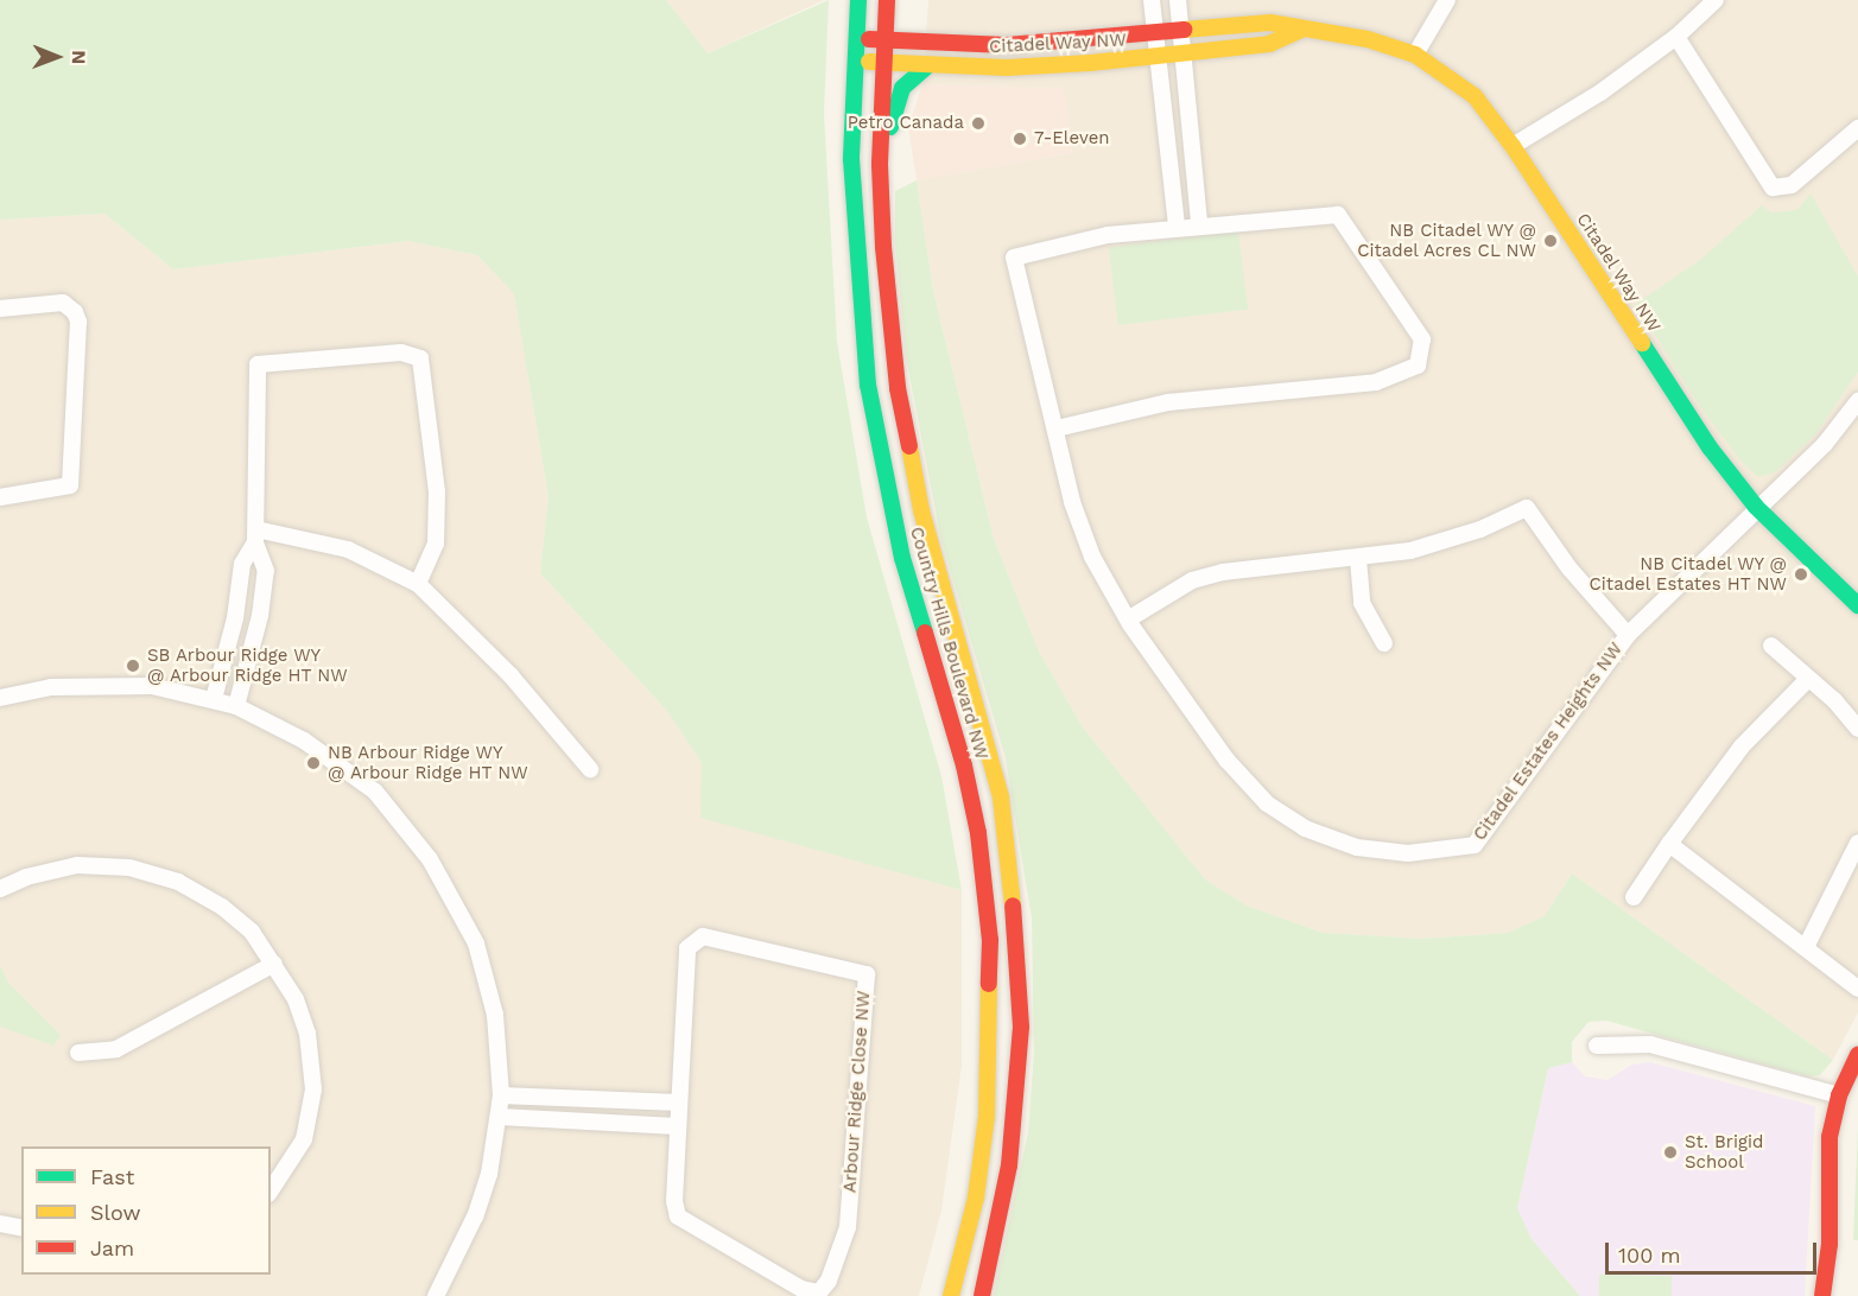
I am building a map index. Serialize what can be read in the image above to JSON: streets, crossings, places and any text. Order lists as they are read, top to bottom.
{
  "streets": {
    "main road": ["Citadel Way NW", "Country Hills Boulevard NW"],
    "street": ["Citadel Estates Heights NW", "Arbour Ridge Close NW"]
  },
  "crossings": [
    ["Citadel Way NW", "Country Hills Boulevard NW"],
    ["Citadel Way NW", "Citadel Estates Heights NW"]
  ],
  "places": [
    "Petro Canada",
    "7-Eleven",
    "NB Citadel WY @ Citadel Acres CL NW",
    "NB Citadel WY @ Citadel Estates HT NW",
    "SB Arbour Ridge WY @ Arbour Ridge HT NW",
    "NB Arbour Ridge WY @ Arbour Ridge HT NW",
    "St. Brigid School"
  ],
  "legend": ["Fast", "Slow", "Jam"],
  "scale_bar": "100 m",
  "north": "right"
}
